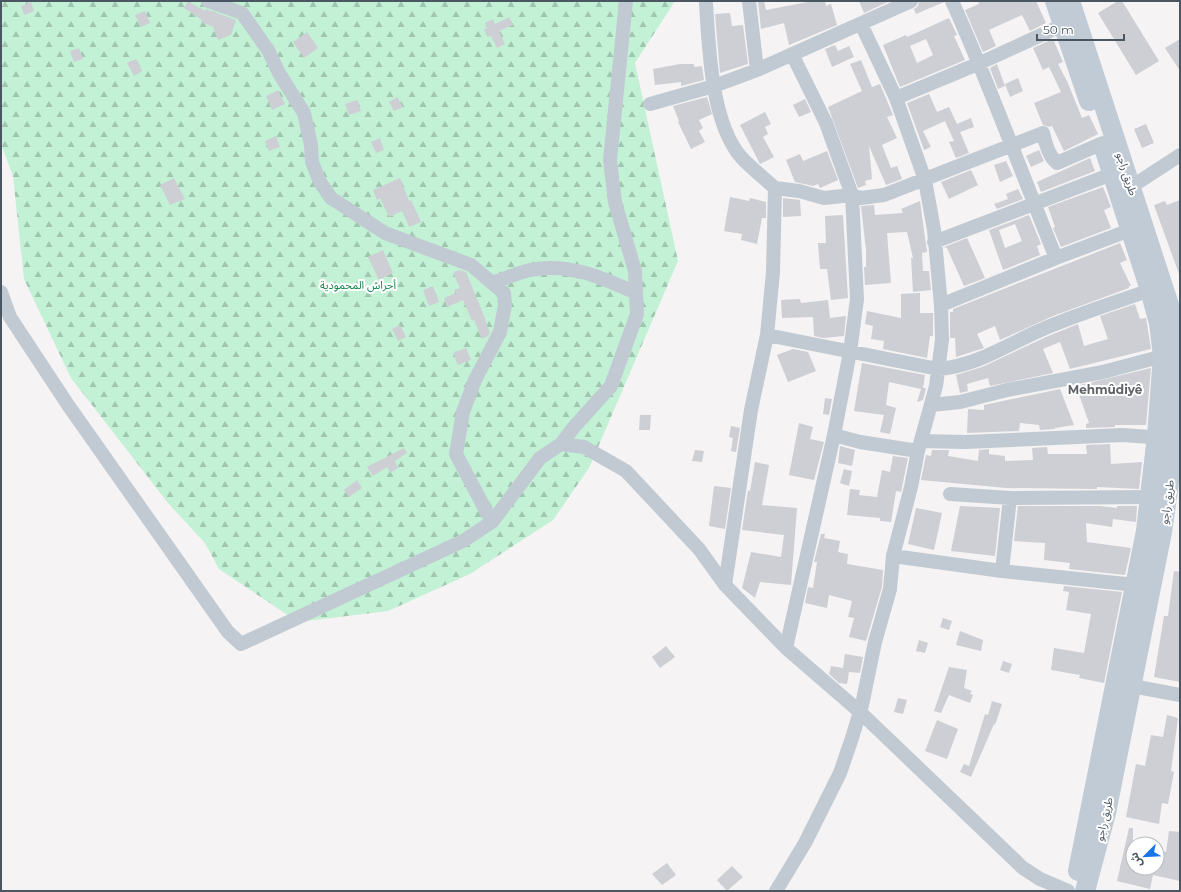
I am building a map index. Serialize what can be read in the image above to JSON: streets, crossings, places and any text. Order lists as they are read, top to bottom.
{
  "streets": {
    "main road": ["طريق راجو"]
  },
  "districts": ["Mehmûdiyê"],
  "parks": ["أحراش المحمودية"],
  "scale_bar": "50 m",
  "north": "bottom left"
}
